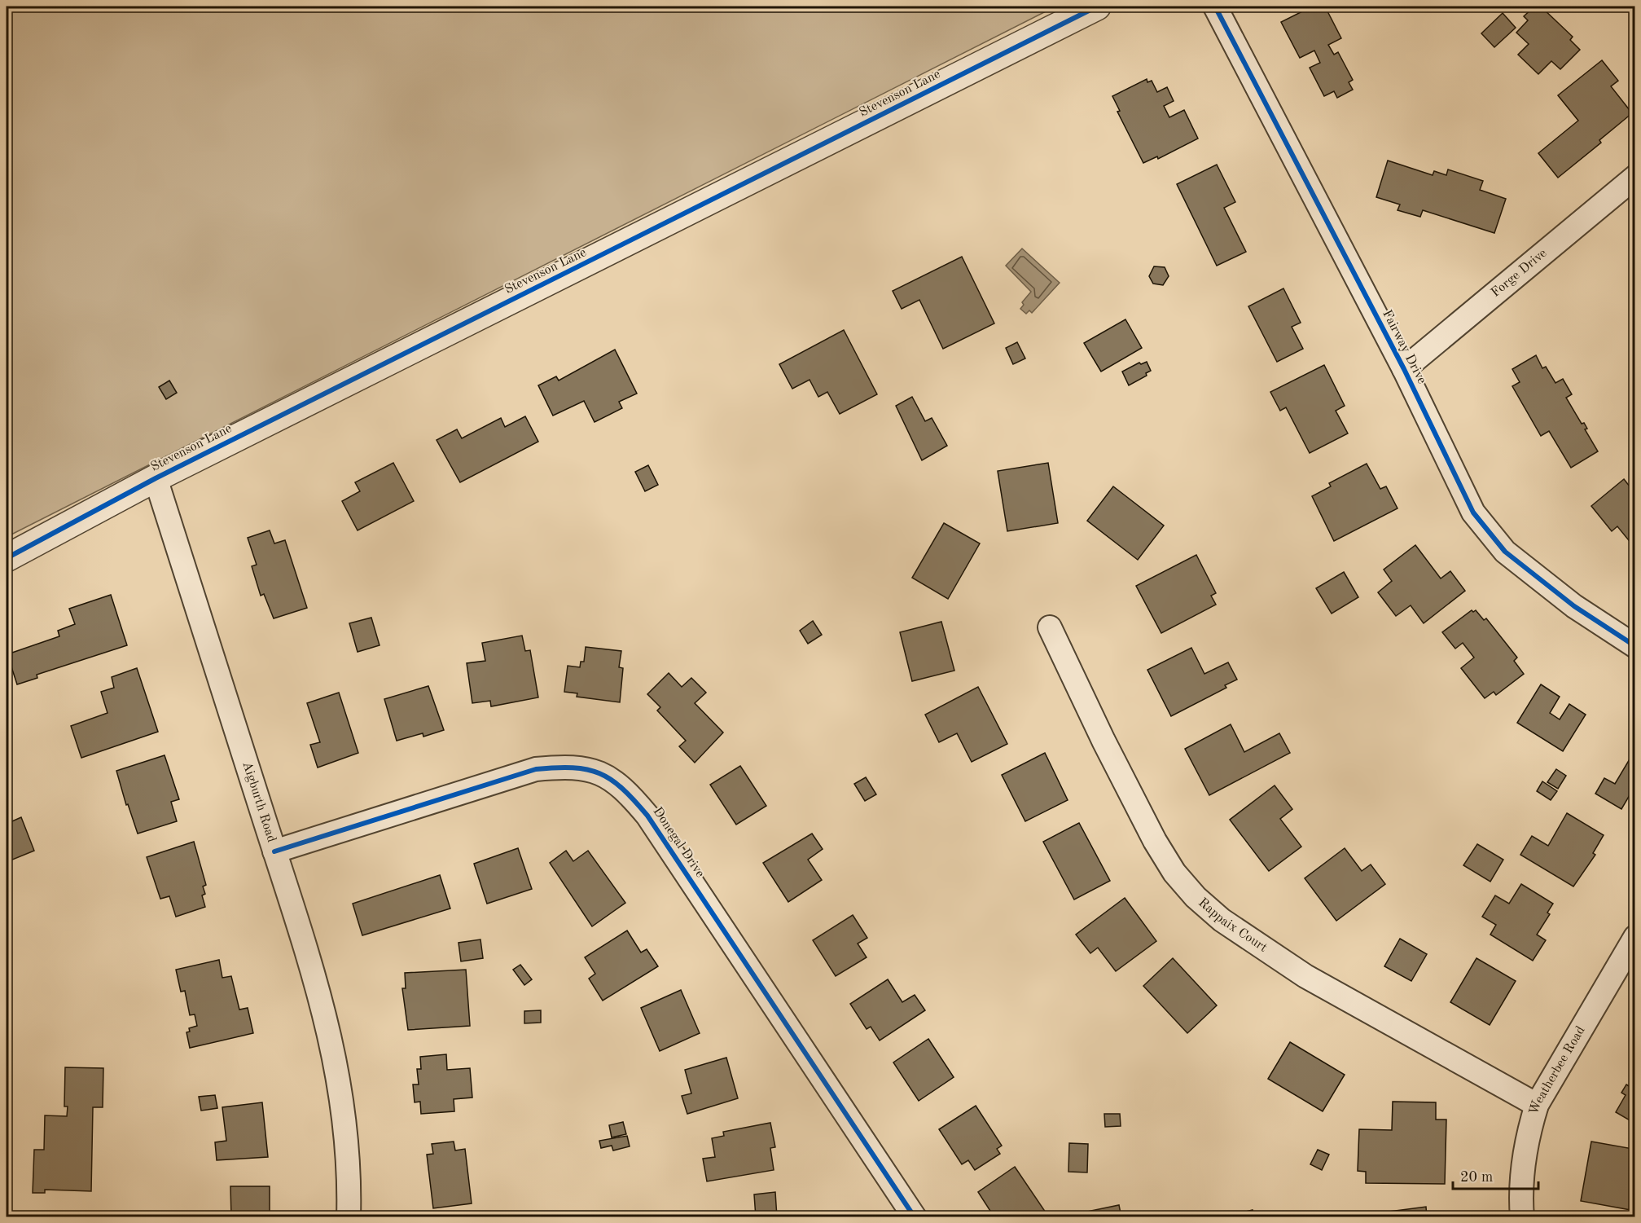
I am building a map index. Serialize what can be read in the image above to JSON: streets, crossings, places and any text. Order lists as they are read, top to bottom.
{
  "streets": {
    "street": [
      "Stevenson Lane",
      "Forge Drive",
      "Fairway Drive",
      "Aigburth Road",
      "Donegal Drive",
      "Rappaix Court",
      "Weatherbee Road"
    ]
  },
  "crossings": [
    ["Stevenson Lane", "Aigburth Road"],
    ["Forge Drive", "Fairway Drive"],
    ["Aigburth Road", "Donegal Drive"],
    ["Rappaix Court", "Weatherbee Road"]
  ],
  "scale_bar": "20 m"
}
